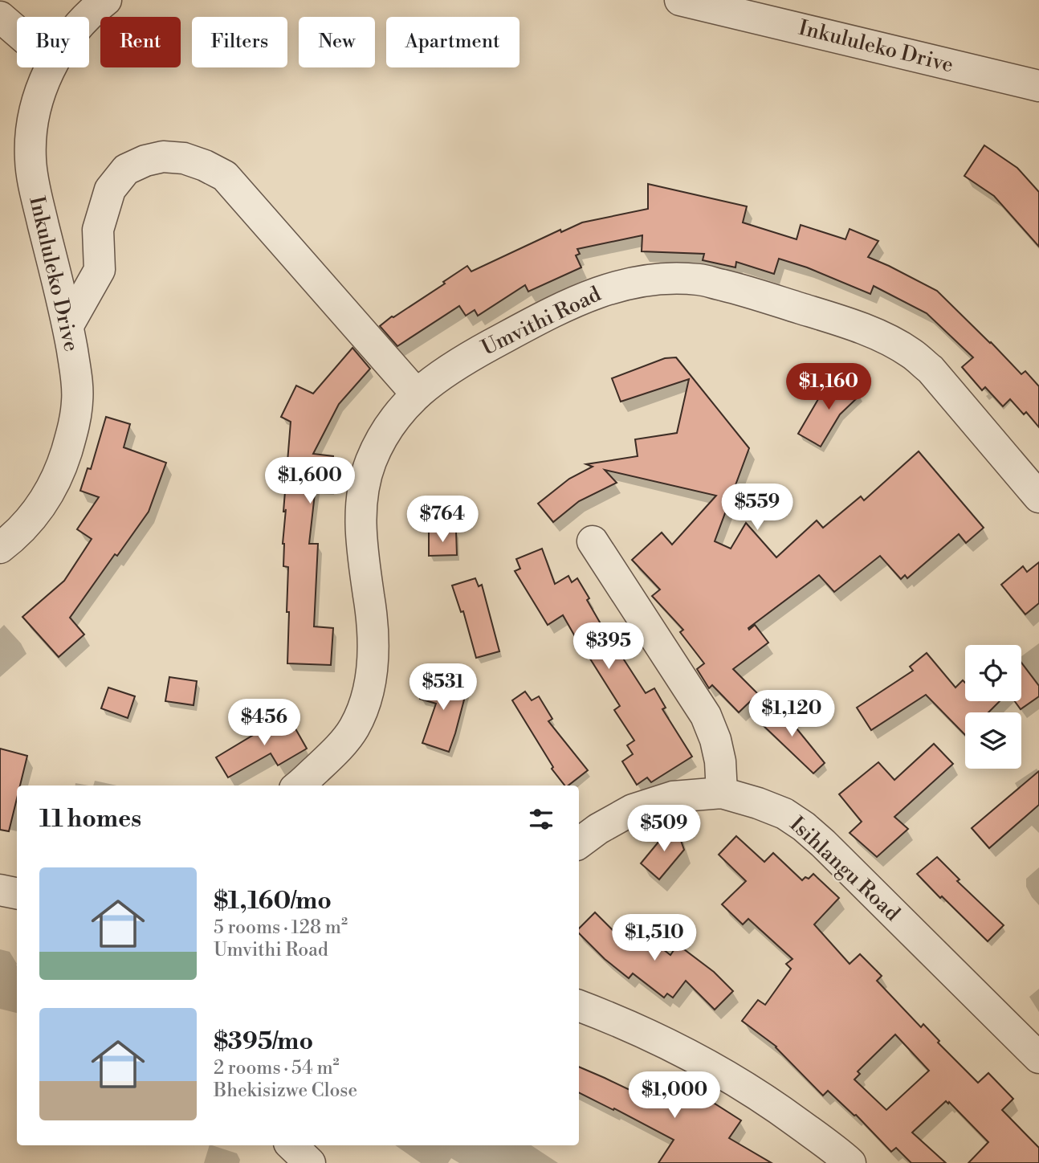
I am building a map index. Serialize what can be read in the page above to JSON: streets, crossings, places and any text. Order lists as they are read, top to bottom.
{
  "streets": {
    "street": ["Inkululeko Drive", "Umvithi Road", "Isihlangu Road"]
  },
  "page": {
    "chip": [
      "Buy",
      "Rent",
      "Filters",
      "New",
      "Apartment"
    ],
    "price": [
      "$1,160",
      "$1,600",
      "$559",
      "$764",
      "$395",
      "$531",
      "$1,120",
      "$456",
      "$509",
      "$1,510",
      "$1,000"
    ],
    "heading": "11 homes",
    "list": [
      {
        "name": "$1,160/mo",
        "note": "5 rooms · 128 m² · Umvithi Road"
      },
      {
        "name": "$395/mo",
        "note": "2 rooms · 54 m² · Bhekisizwe Close"
      }
    ]
  }
}
